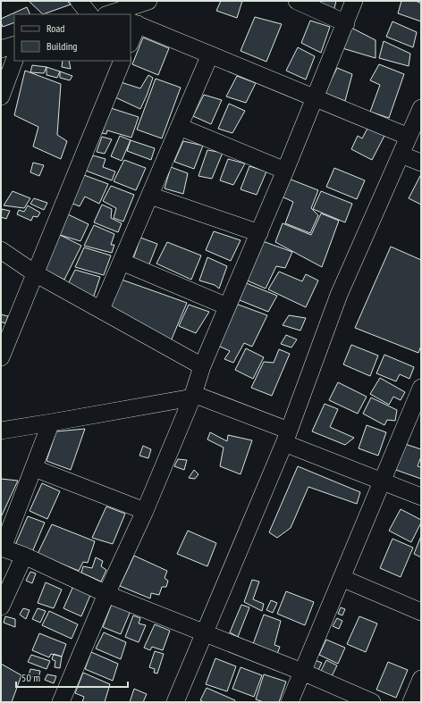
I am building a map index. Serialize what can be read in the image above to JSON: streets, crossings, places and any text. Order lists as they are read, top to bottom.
{
  "legend": ["Road", "Building"],
  "scale_bar": "50 m"
}
